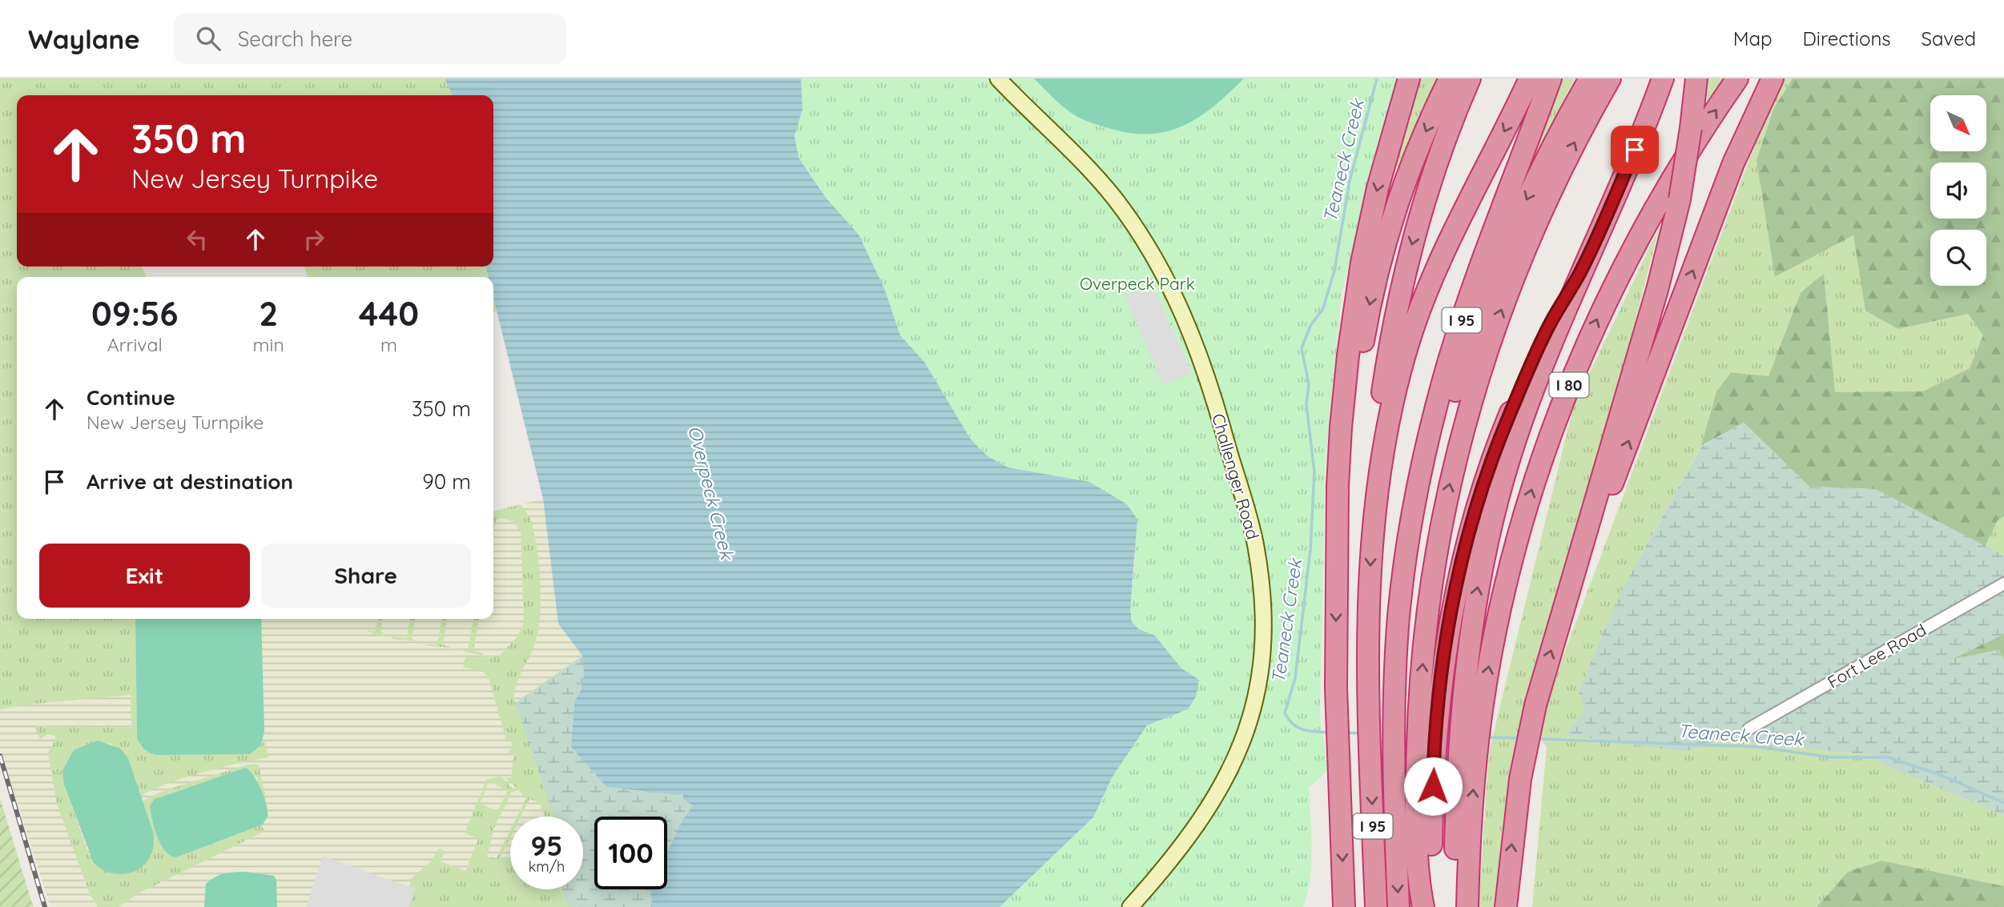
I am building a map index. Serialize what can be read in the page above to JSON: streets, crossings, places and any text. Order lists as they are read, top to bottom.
{
  "streets": {
    "highway": ["I 95", "I 80"],
    "street": ["Challenger Road", "Fort Lee Road"]
  },
  "water": ["Teaneck Creek", "Overpeck Creek"],
  "parks": ["Overpeck Park"],
  "north": "bottom right",
  "page": {
    "header": "Waylane",
    "search": "Search here",
    "nav": ["Map", "Directions", "Saved"],
    "turn": ["350 m", "New Jersey Turnpike"],
    "eta": [
      "09:56",
      "Arrival",
      "2",
      "min",
      "440",
      "m"
    ],
    "list": [
      {
        "name": "Continue",
        "note": "New Jersey Turnpike",
        "value": "350 m"
      },
      {
        "name": "Arrive at destination",
        "value": "90 m"
      }
    ],
    "buttons": ["Exit", "Share"],
    "speed": "95 km/h",
    "limit": "100"
  }
}
